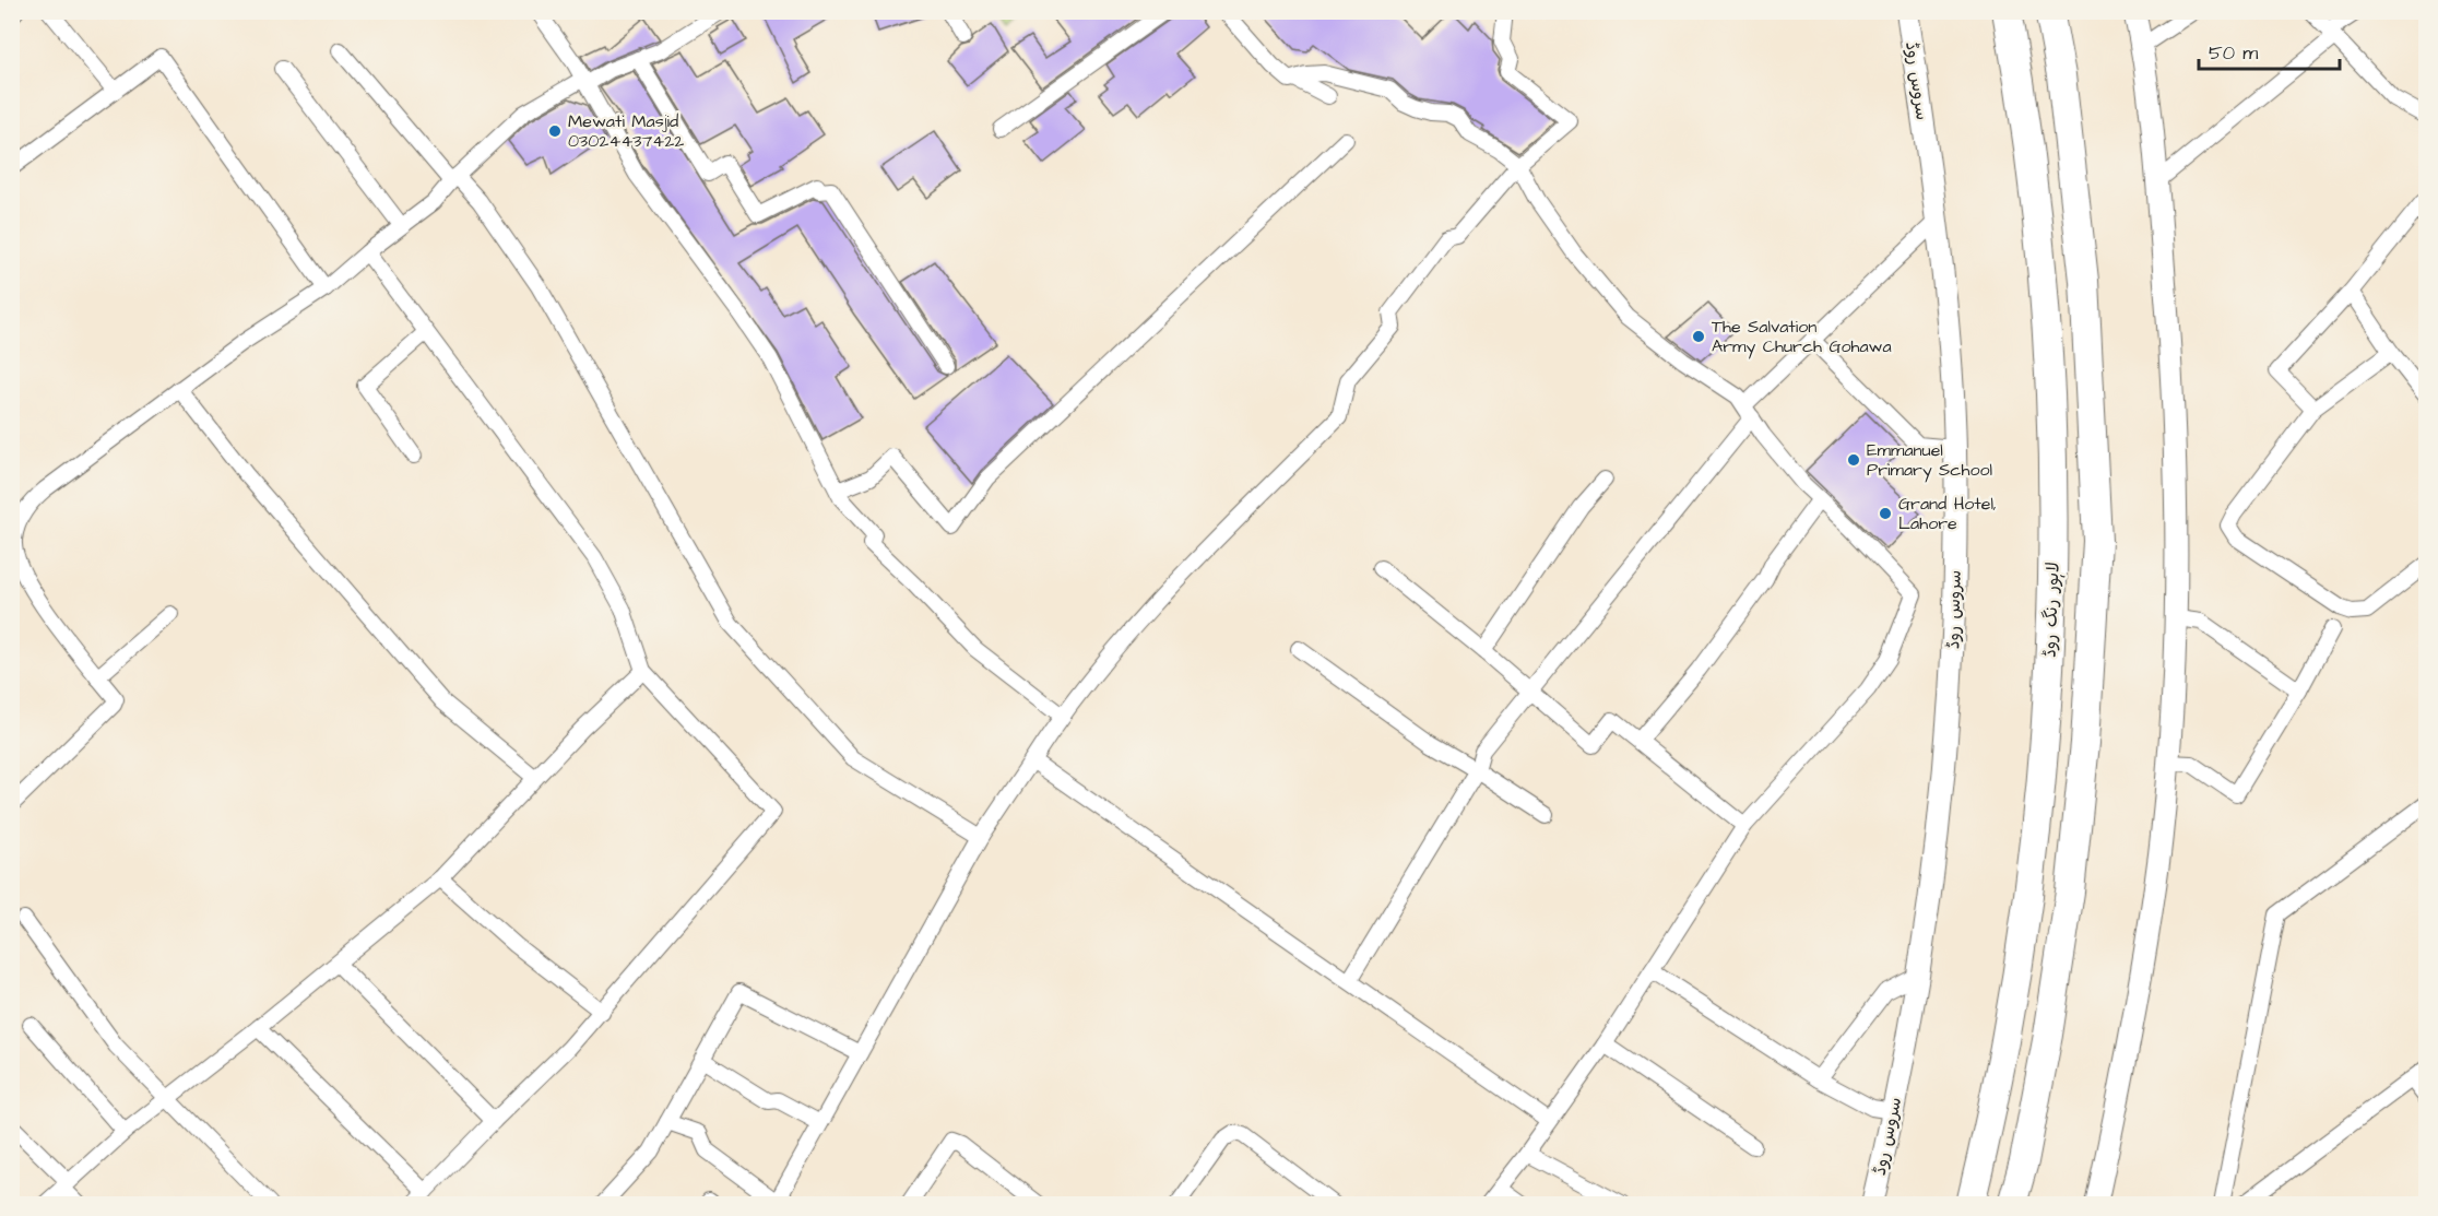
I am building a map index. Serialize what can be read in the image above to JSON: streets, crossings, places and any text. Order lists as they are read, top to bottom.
{
  "streets": {
    "highway": ["لاہور رنگ روڈ"],
    "street": ["سروس روڈ"]
  },
  "places": [
    "Mewati Masjid 03024437422",
    "The Salvation Army Church Gohawa",
    "Emmanuel Primary School",
    "Grand Hotel, Lahore"
  ],
  "scale_bar": "50 m"
}
